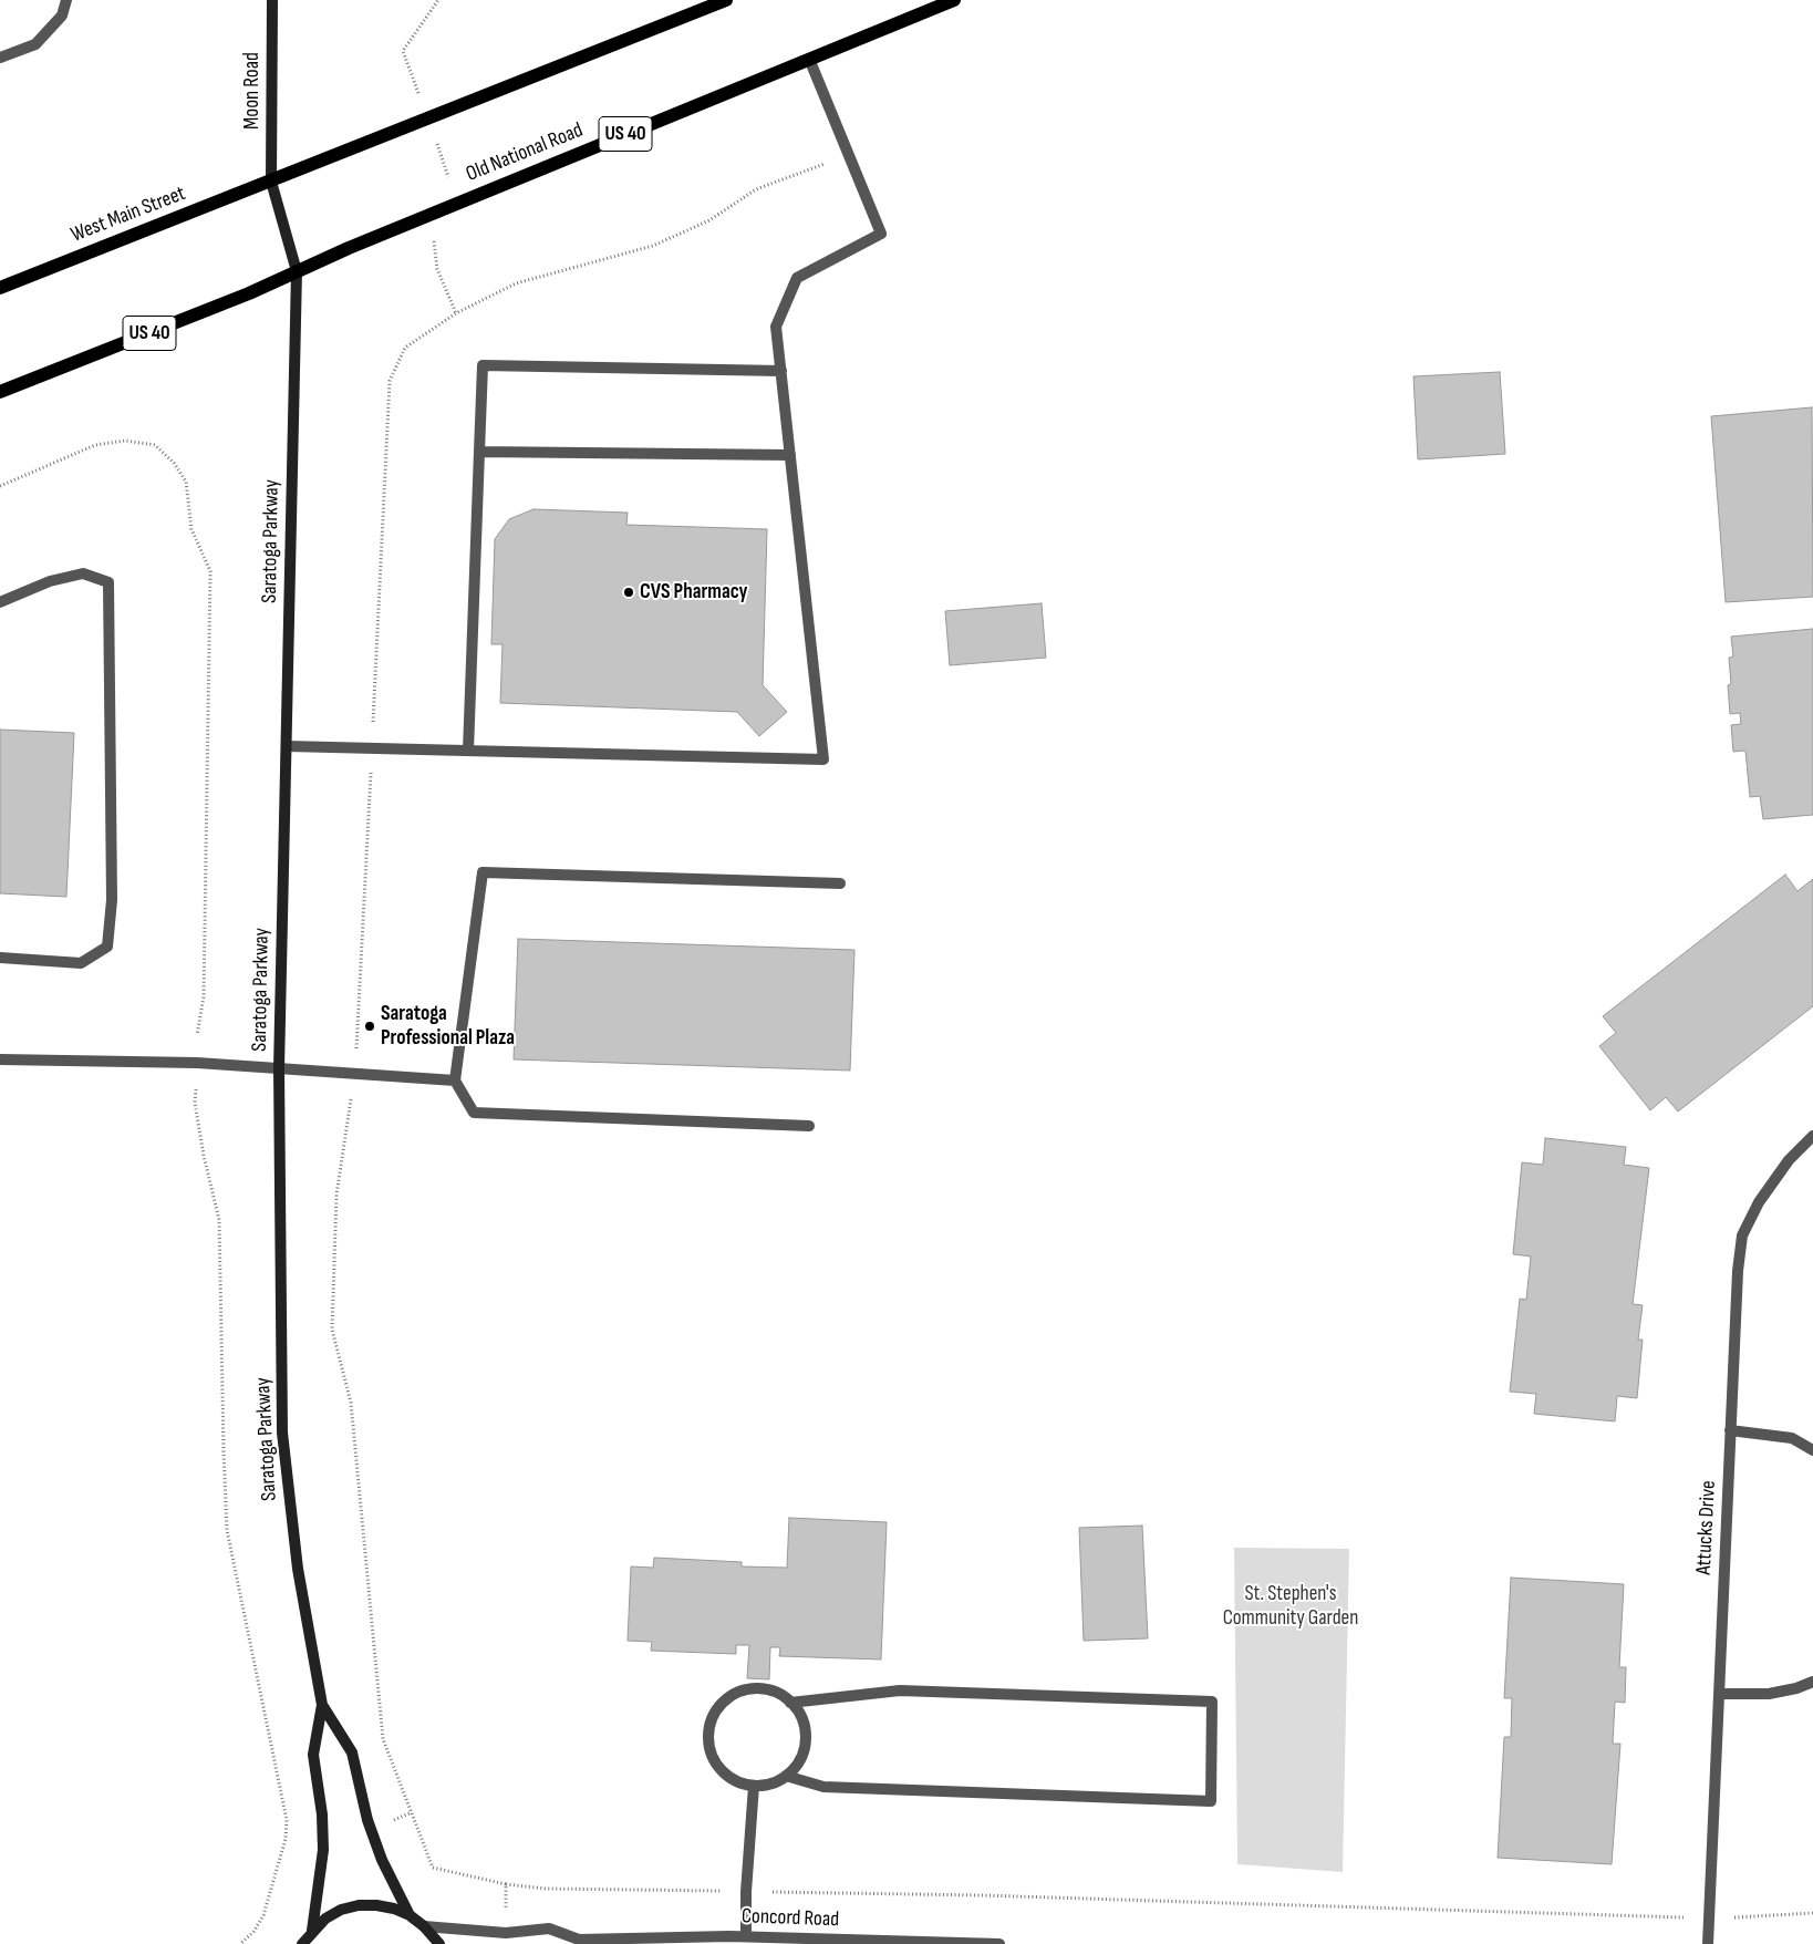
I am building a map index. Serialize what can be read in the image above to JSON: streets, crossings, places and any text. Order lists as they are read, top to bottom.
{
  "streets": {
    "main road": ["US 40", "Old National Road", "West Main Street"],
    "street": [
      "Moon Road",
      "Saratoga Parkway",
      "Attucks Drive",
      "Concord Road"
    ]
  },
  "crossings": [
    ["Moon Road", "US 40"],
    ["Moon Road", "Old National Road"],
    ["Moon Road", "West Main Street"],
    ["Moon Road", "Saratoga Parkway"],
    ["US 40", "Old National Road"],
    ["US 40", "Saratoga Parkway"],
    ["Old National Road", "Saratoga Parkway"]
  ],
  "parks": ["St. Stephen's Community Garden"],
  "places": ["CVS Pharmacy", "Saratoga Professional Plaza"]
}
